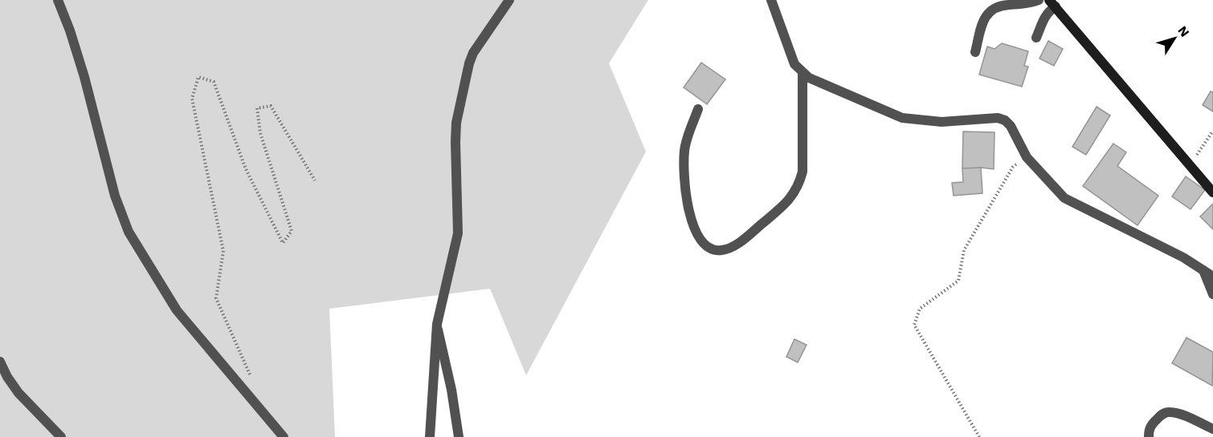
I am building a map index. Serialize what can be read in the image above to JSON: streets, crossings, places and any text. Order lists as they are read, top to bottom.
{
  "north": "top right"
}
